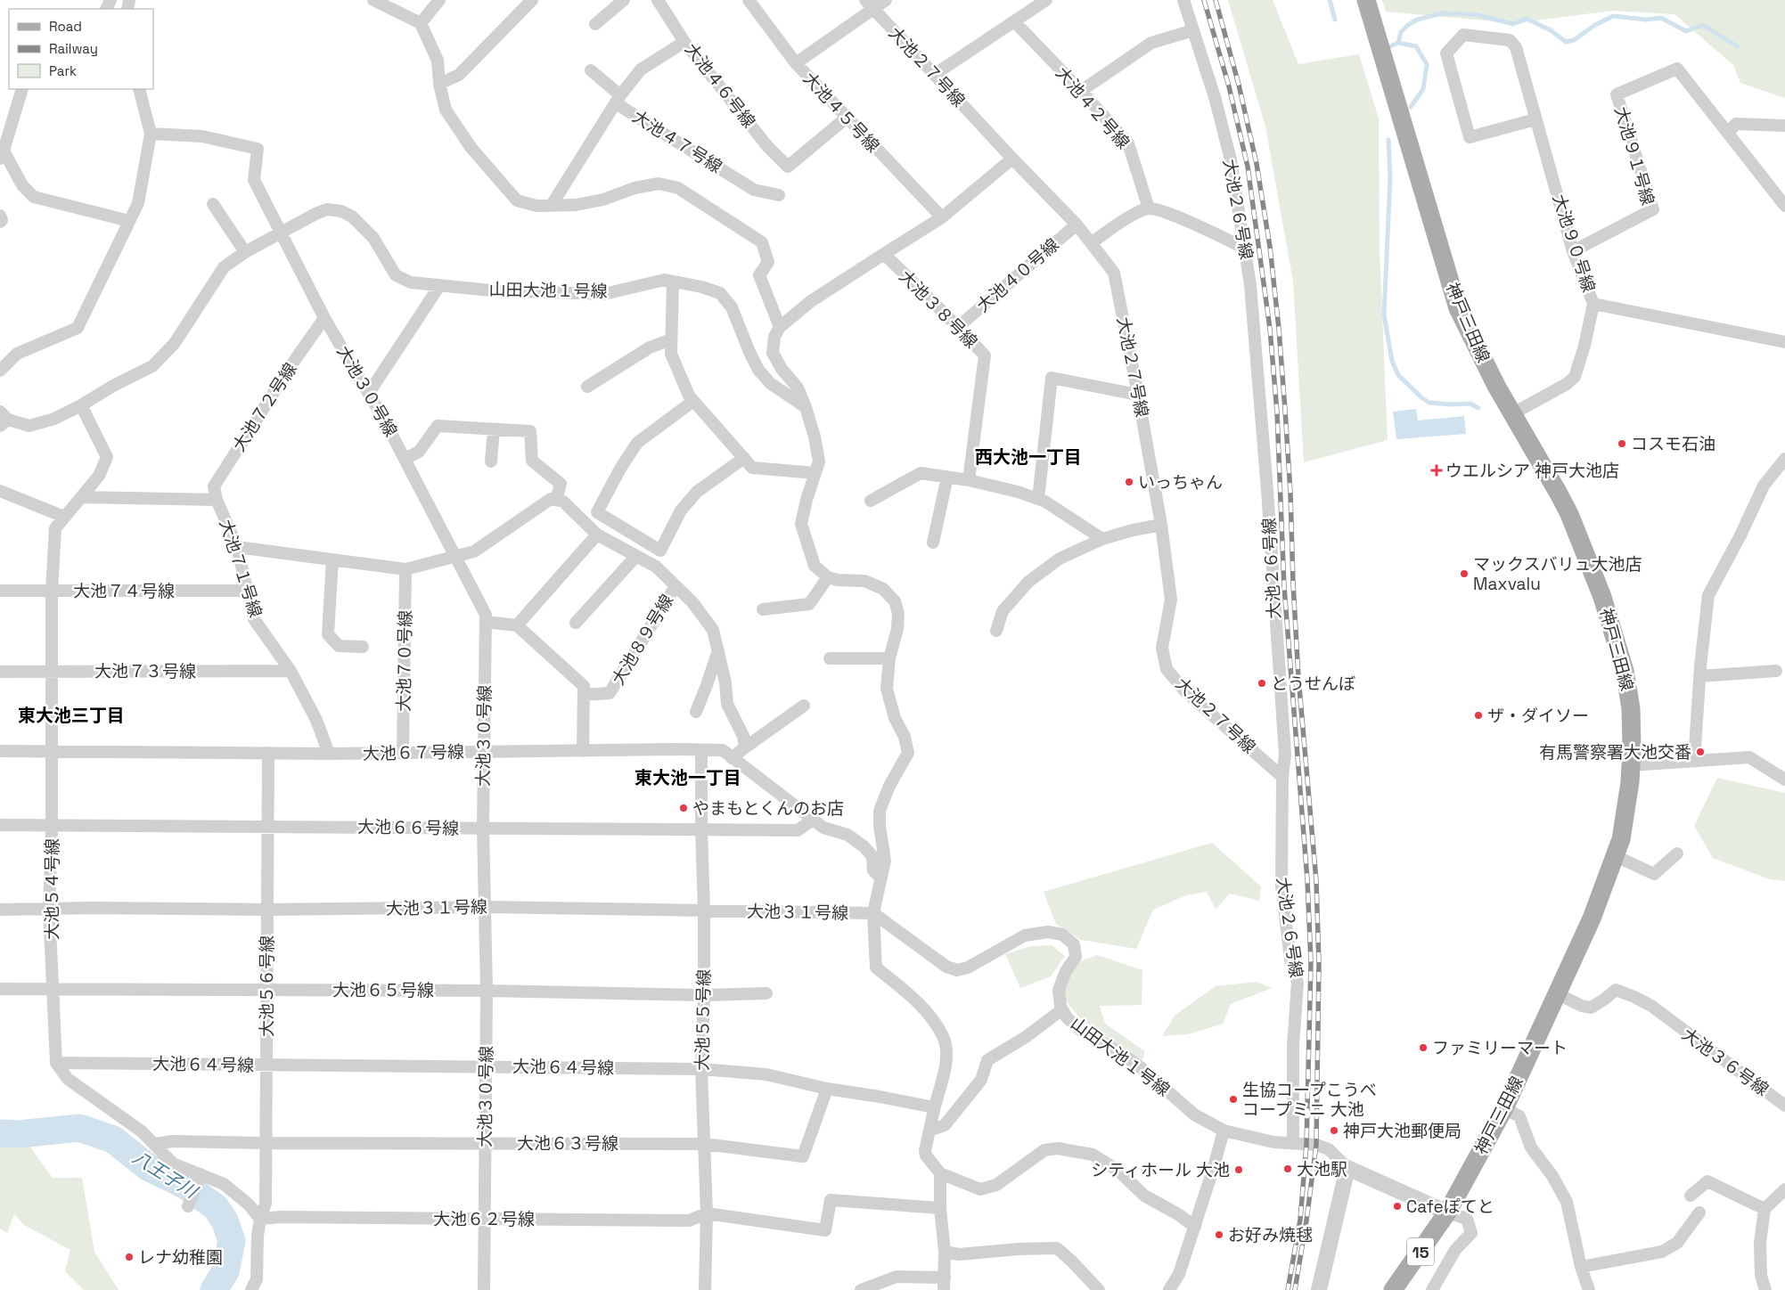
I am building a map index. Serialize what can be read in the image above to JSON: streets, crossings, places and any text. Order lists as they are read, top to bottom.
{
  "streets": {
    "main road": ["神戸三田線", "15"],
    "street": [
      "大池２７号線",
      "大池４６号線",
      "大池４２号線",
      "大池４５号線",
      "大池４７号線",
      "大池９１号線",
      "大池２６号線",
      "大池９０号線",
      "大池４０号線",
      "山田大池１号線",
      "大池３８号線",
      "大池３０号線",
      "大池７２号線",
      "大池７１号線",
      "大池７４号線",
      "大池８９号線",
      "大池７０号線",
      "大池７３号線",
      "大池６７号線",
      "大池６６号線",
      "大池５４号線",
      "大池３１号線",
      "大池５６号線",
      "大池６５号線",
      "大池５５号線",
      "大池３６号線",
      "大池６４号線",
      "大池６３号線",
      "大池６２号線"
    ]
  },
  "crossings": [
    ["大池２７号線", "大池２６号線"],
    ["大池２７号線", "大池４０号線"],
    ["大池２７号線", "大池３８号線"],
    ["大池４６号線", "大池４５号線"],
    ["大池４５号線", "大池３８号線"],
    ["大池９１号線", "大池９０号線"],
    ["大池２６号線", "山田大池１号線"],
    ["大池９０号線", "神戸三田線"],
    ["大池４０号線", "大池３８号線"],
    ["山田大池１号線", "神戸三田線"],
    ["山田大池１号線", "大池３０号線"],
    ["山田大池１号線", "大池５４号線"],
    ["山田大池１号線", "大池３１号線"],
    ["神戸三田線", "大池３６号線"],
    ["大池３０号線", "大池７２号線"],
    ["大池３０号線", "大池６７号線"],
    ["大池３０号線", "大池６６号線"],
    ["大池３０号線", "大池３１号線"],
    ["大池３０号線", "大池６５号線"],
    ["大池３０号線", "大池６４号線"],
    ["大池３０号線", "大池６３号線"],
    ["大池３０号線", "大池６２号線"],
    ["大池７２号線", "大池７１号線"],
    ["大池７１号線", "大池７４号線"],
    ["大池７１号線", "大池７３号線"],
    ["大池７１号線", "大池６７号線"],
    ["大池７１号線", "大池５４号線"],
    ["大池７４号線", "大池５４号線"],
    ["大池７０号線", "大池６７号線"],
    ["大池７３号線", "大池５４号線"],
    ["大池６７号線", "大池６６号線"],
    ["大池６７号線", "大池５４号線"],
    ["大池６７号線", "大池５６号線"],
    ["大池６７号線", "大池５５号線"],
    ["大池６６号線", "大池５４号線"],
    ["大池６６号線", "大池５６号線"],
    ["大池６６号線", "大池５５号線"],
    ["大池５４号線", "大池３１号線"],
    ["大池５４号線", "大池６５号線"],
    ["大池５４号線", "大池６４号線"],
    ["大池３１号線", "大池５６号線"],
    ["大池３１号線", "大池５５号線"],
    ["大池５６号線", "大池６５号線"],
    ["大池５６号線", "大池６４号線"],
    ["大池５６号線", "大池６３号線"],
    ["大池５６号線", "大池６２号線"],
    ["大池６５号線", "大池５５号線"],
    ["大池５５号線", "大池６４号線"],
    ["大池５５号線", "大池６３号線"],
    ["大池５５号線", "大池６２号線"],
    ["大池６４号線", "大池６３号線"]
  ],
  "districts": ["西大池一丁目", "東大池三丁目", "東大池一丁目"],
  "water": ["八王子川"],
  "places": {
    "other": [
      "コスモ石油",
      "いっちゃん",
      "マックスバリュ大池店 Maxvalu",
      "とうせんぼ",
      "ザ・ダイソー",
      "有馬警察署大池交番",
      "やまもとくんのお店",
      "ファミリーマート",
      "生協コープこうべ コープミニ 大池",
      "神戸大池郵便局",
      "大池駅",
      "シティホール 大池",
      "Cafeぽてと",
      "お好み焼毬",
      "レナ幼稚園"
    ],
    "health": ["ウエルシア 神戸大池店"]
  },
  "legend": ["Road", "Railway", "Park"]
}
